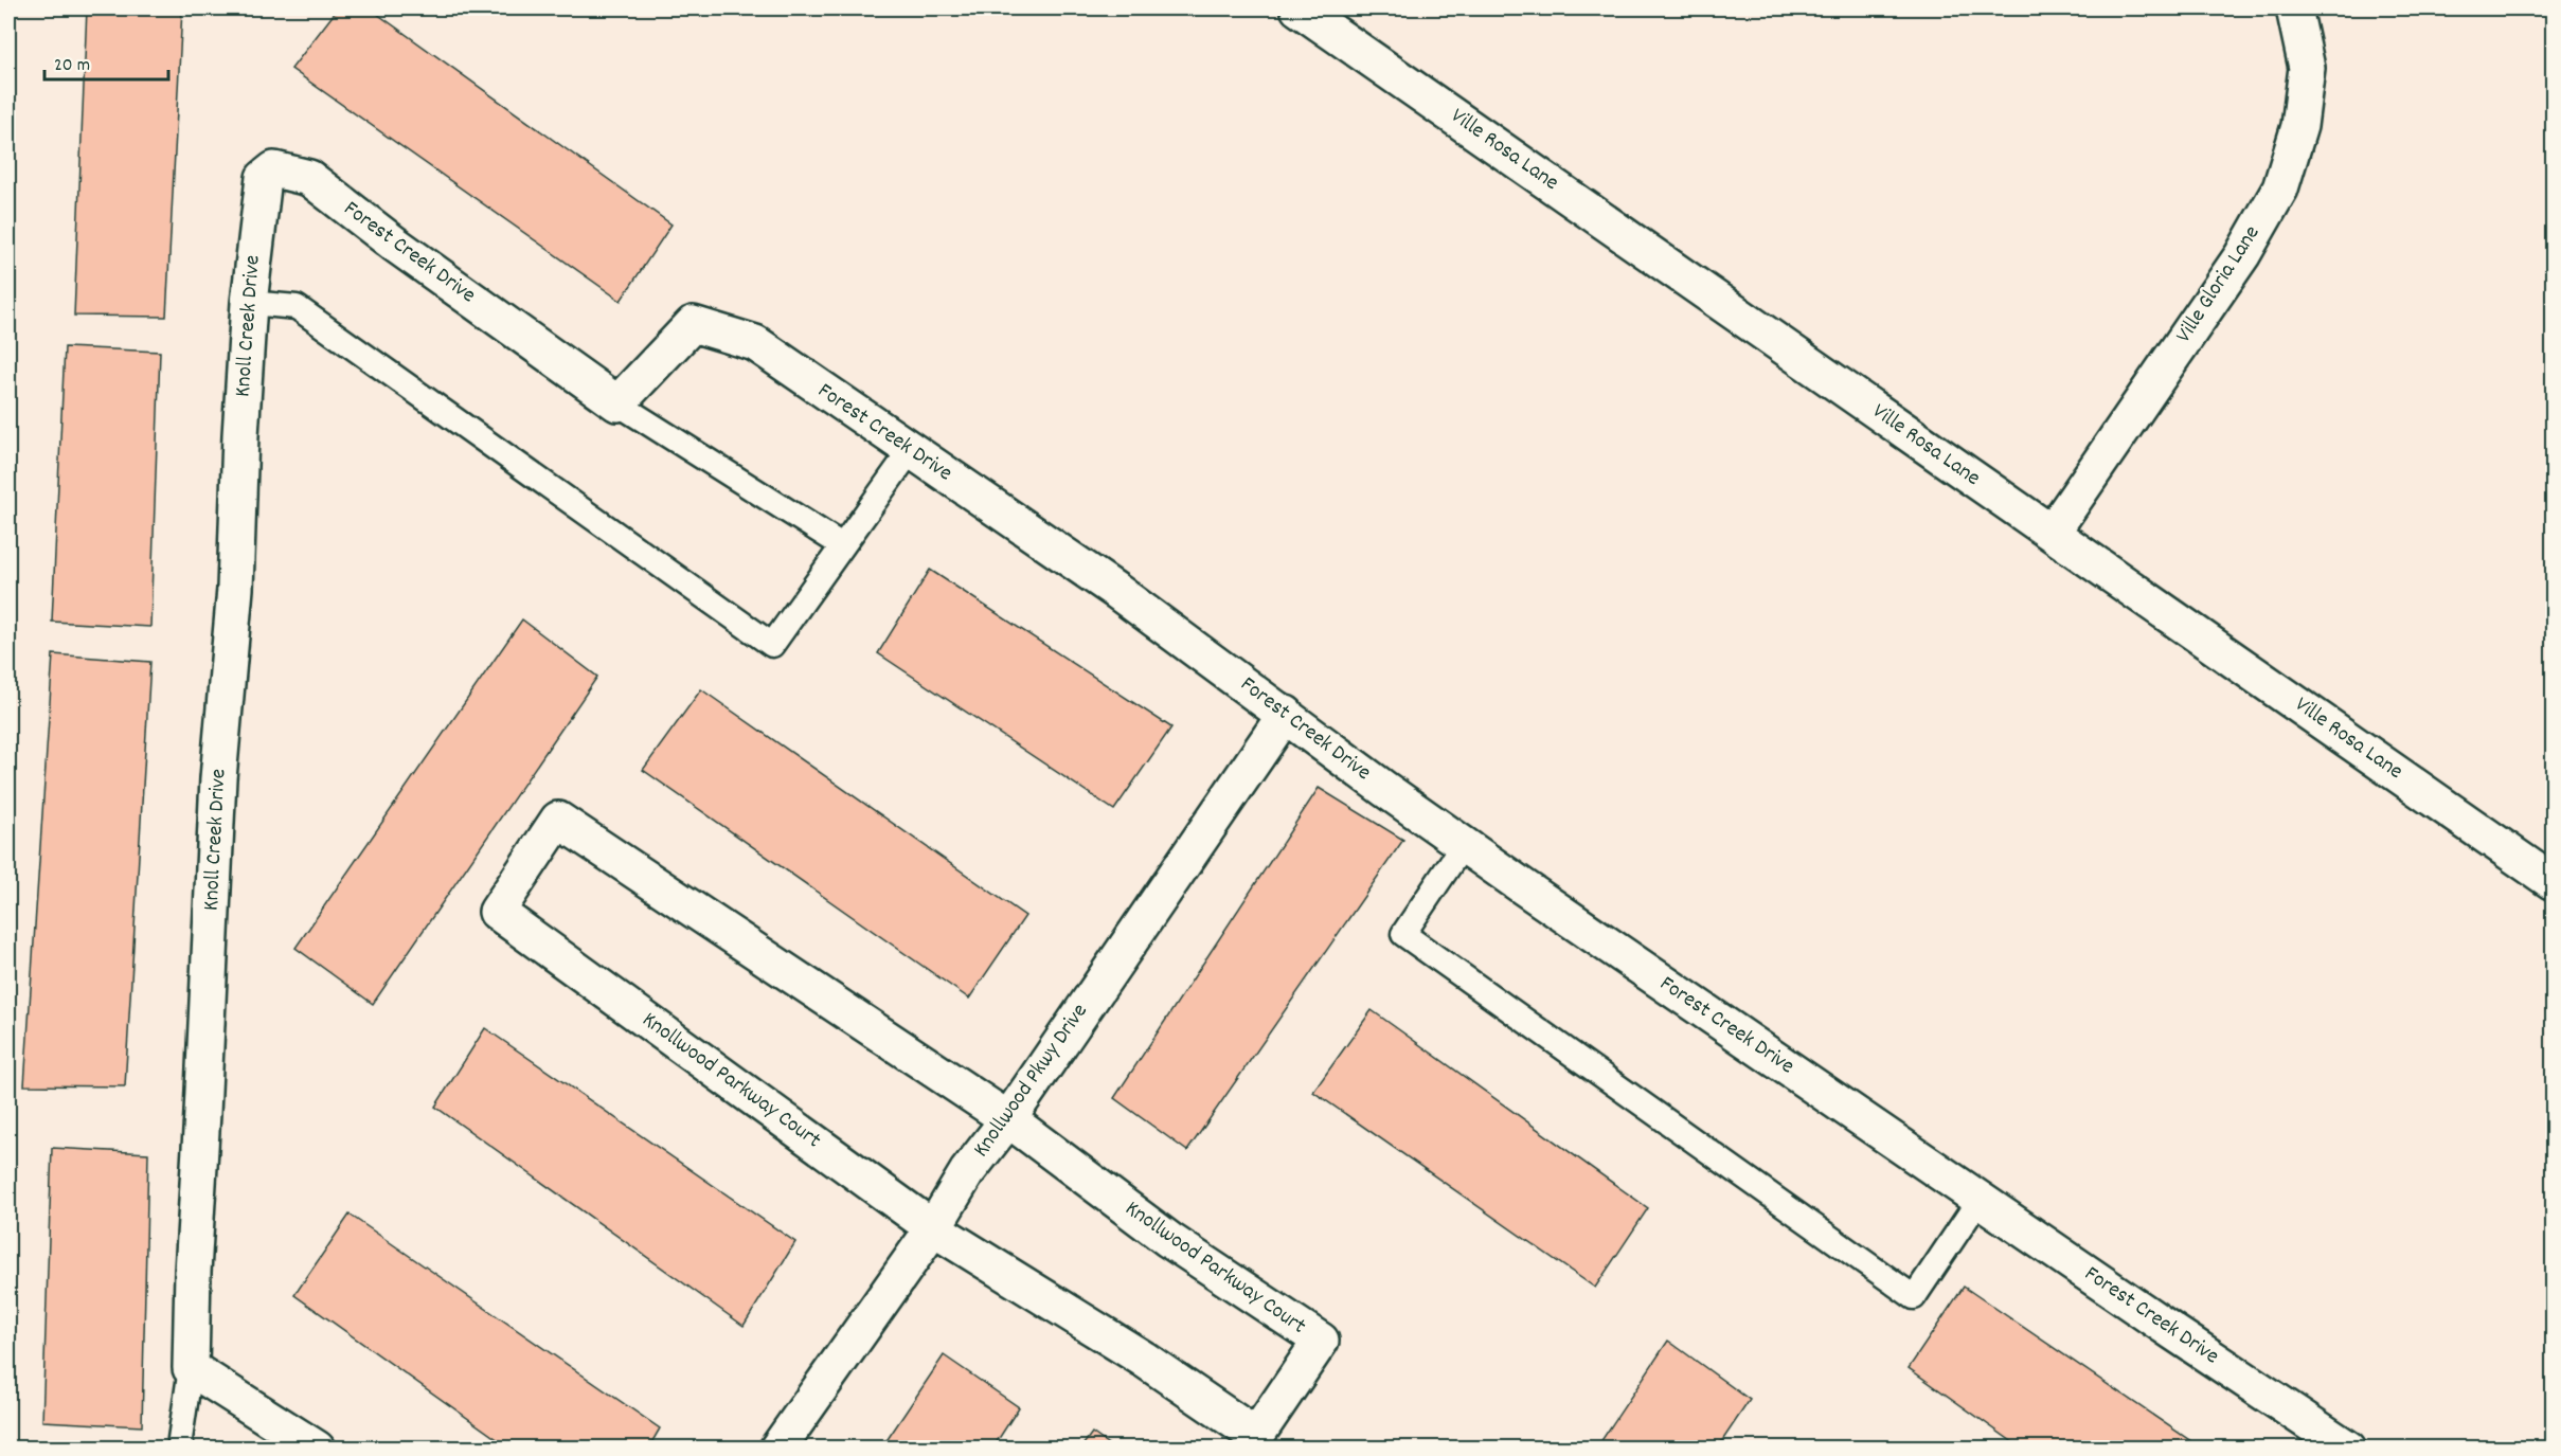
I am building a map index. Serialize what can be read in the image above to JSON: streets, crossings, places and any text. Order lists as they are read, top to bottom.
{
  "streets": {
    "street": [
      "Ville Rosa Lane",
      "Forest Creek Drive",
      "Ville Gloria Lane",
      "Knoll Creek Drive",
      "Knollwood Parkway Court",
      "Knollwood Pkwy Drive"
    ]
  },
  "crossings": [
    ["Ville Rosa Lane", "Ville Gloria Lane"],
    ["Forest Creek Drive", "Knoll Creek Drive"],
    ["Forest Creek Drive", "Knollwood Pkwy Drive"],
    ["Knollwood Parkway Court", "Knollwood Pkwy Drive"]
  ],
  "scale_bar": "20 m"
}
